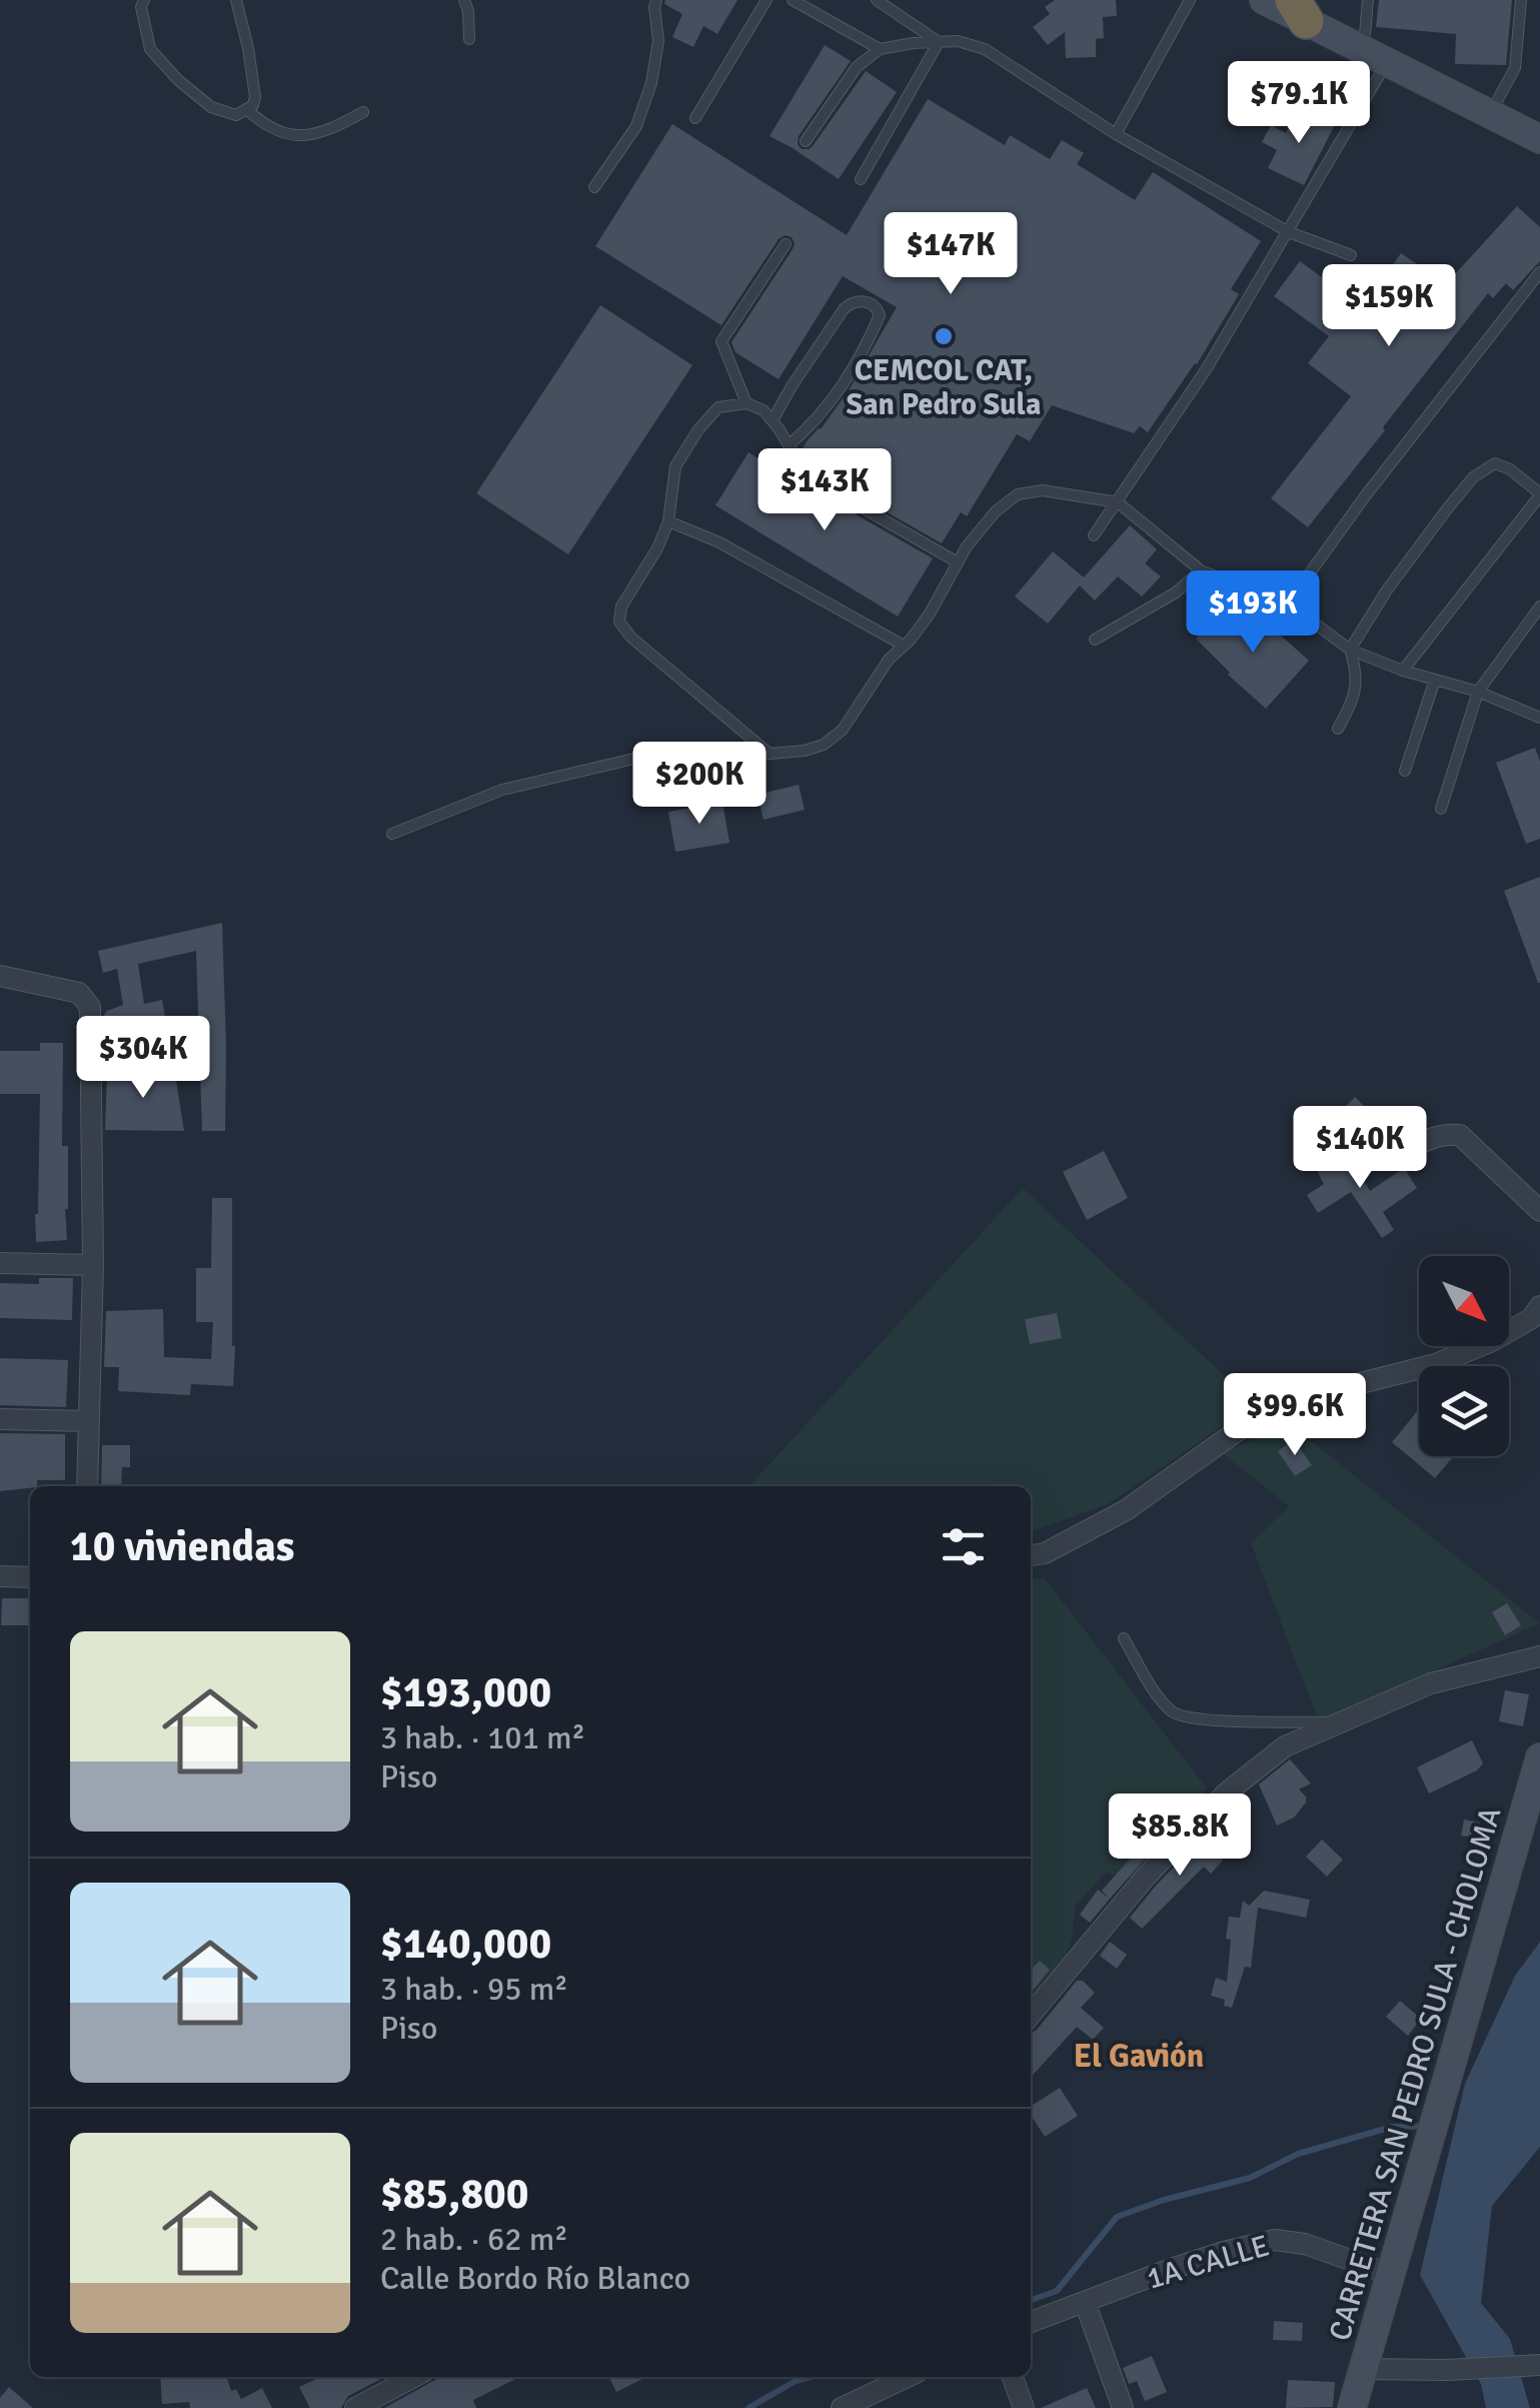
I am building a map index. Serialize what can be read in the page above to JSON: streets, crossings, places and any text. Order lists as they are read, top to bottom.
{
  "streets": {
    "main road": ["CARRETERA SAN PEDRO SULA - CHOLOMA"],
    "street": ["1A CALLE"]
  },
  "crossings": [
    ["CARRETERA SAN PEDRO SULA - CHOLOMA", "1A CALLE"]
  ],
  "districts": ["El Gavión"],
  "places": ["CEMCOL CAT, San Pedro Sula"],
  "north": "bottom right",
  "page": {
    "price": [
      "$79.1K",
      "$147K",
      "$159K",
      "$143K",
      "$193K",
      "$200K",
      "$304K",
      "$140K",
      "$99.6K",
      "$85.8K"
    ],
    "heading": "10 viviendas",
    "list": [
      {
        "name": "$193,000",
        "note": "3 hab. · 101 m² · Piso"
      },
      {
        "name": "$140,000",
        "note": "3 hab. · 95 m² · Piso"
      },
      {
        "name": "$85,800",
        "note": "2 hab. · 62 m² · Calle Bordo Río Blanco"
      }
    ]
  }
}
